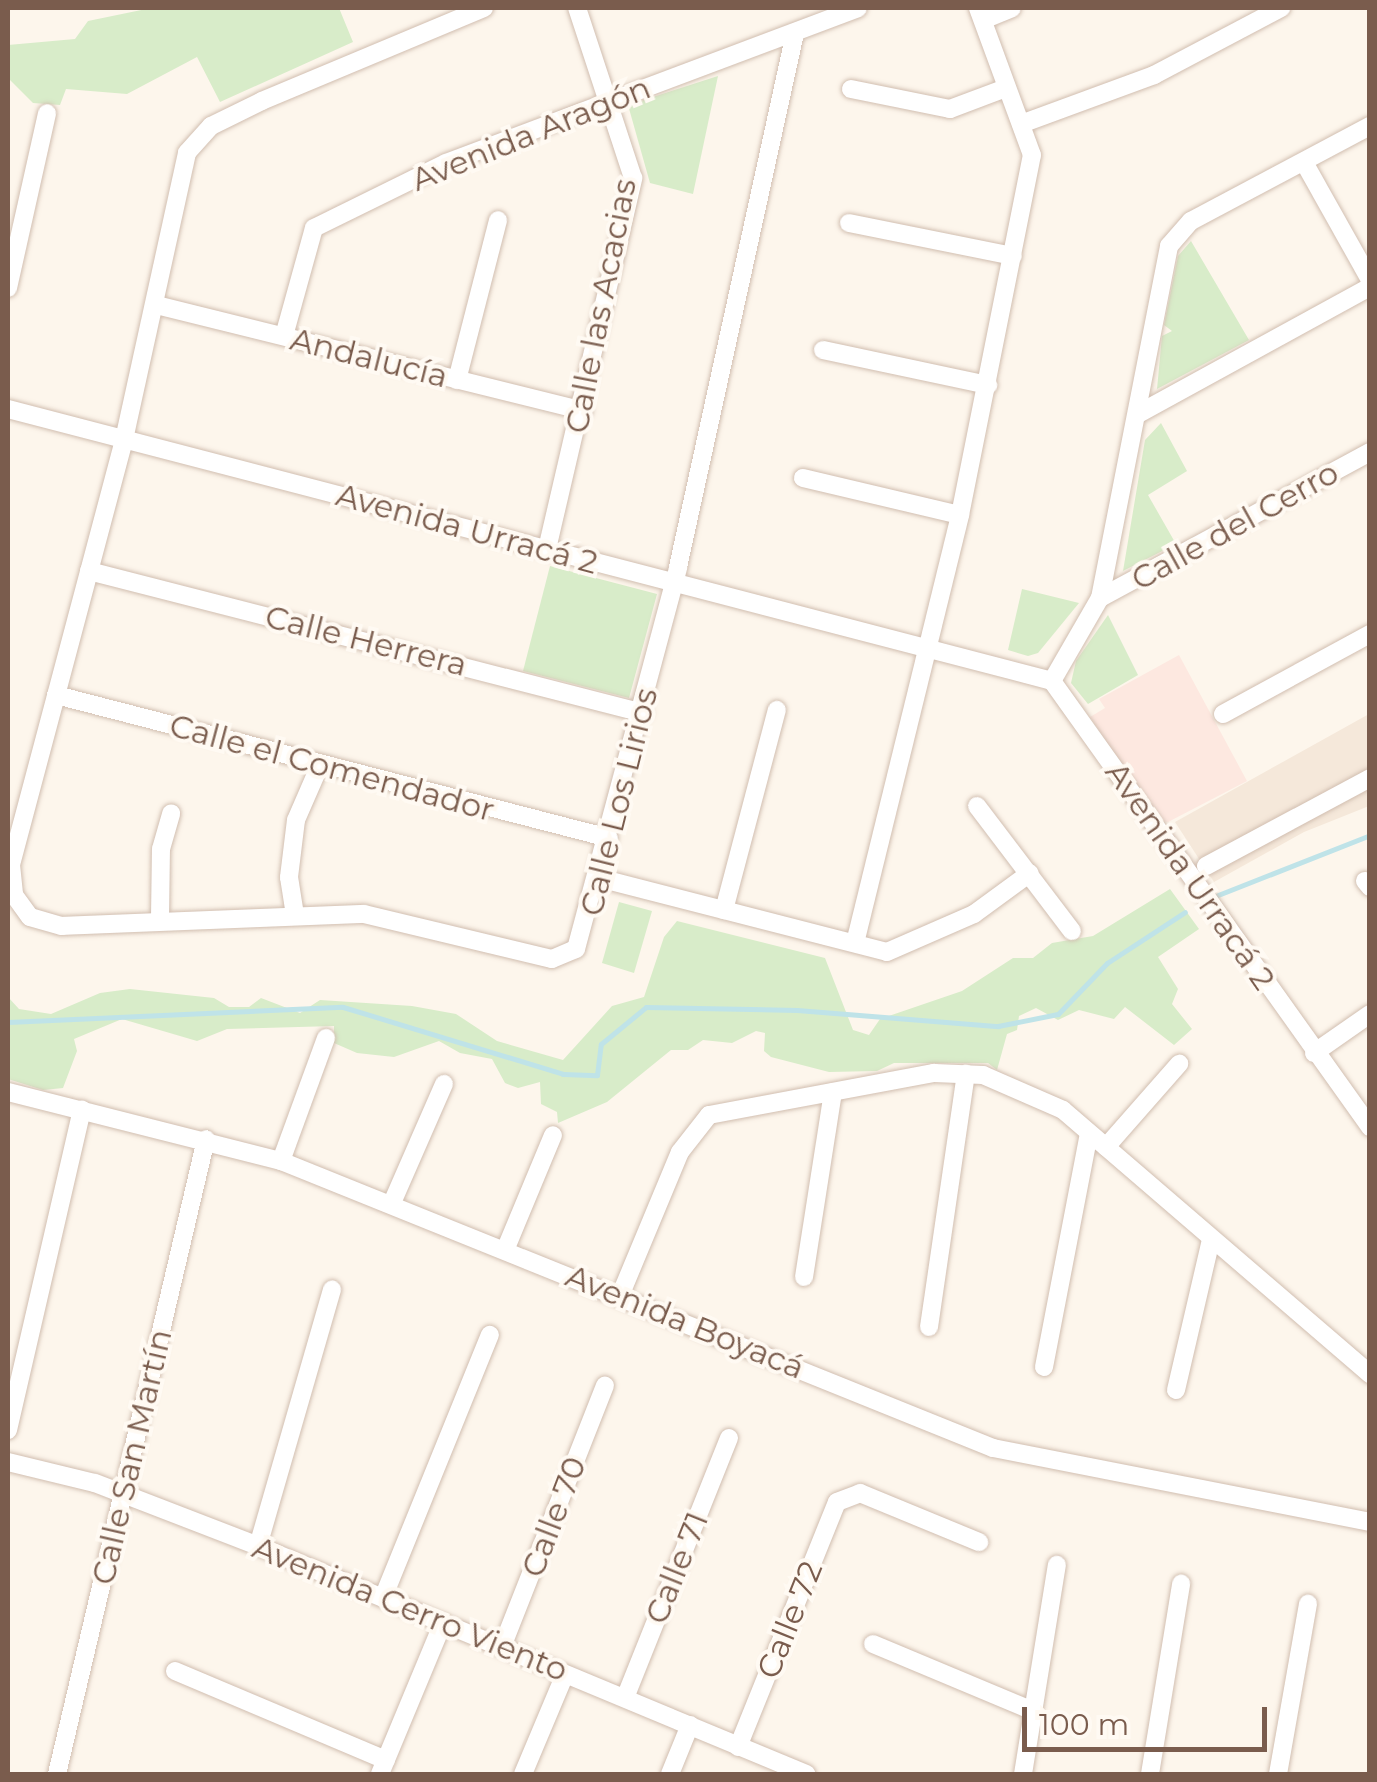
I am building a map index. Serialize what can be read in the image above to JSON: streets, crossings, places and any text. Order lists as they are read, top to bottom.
{
  "streets": {
    "street": [
      "Avenida Aragón",
      "Calle las Acacias",
      "Andalucía",
      "Calle del Cerro",
      "Avenida Urracá 2",
      "Calle Herrera",
      "Calle el Comendador",
      "Calle Los Lirios",
      "Avenida Boyacá",
      "Calle San Martín",
      "Calle 70",
      "Calle 71",
      "Avenida Cerro Viento",
      "Calle 72"
    ]
  },
  "crossings": [
    ["Avenida Aragón", "Calle las Acacias"],
    ["Avenida Aragón", "Andalucía"],
    ["Avenida Aragón", "Calle Los Lirios"],
    ["Calle las Acacias", "Andalucía"],
    ["Calle las Acacias", "Avenida Urracá 2"],
    ["Andalucía", "Calle Los Lirios"],
    ["Avenida Urracá 2", "Calle Los Lirios"],
    ["Calle Herrera", "Calle Los Lirios"],
    ["Calle el Comendador", "Calle Los Lirios"],
    ["Avenida Boyacá", "Calle San Martín"],
    ["Calle San Martín", "Avenida Cerro Viento"],
    ["Calle 70", "Avenida Cerro Viento"],
    ["Calle 71", "Avenida Cerro Viento"],
    ["Avenida Cerro Viento", "Calle 72"]
  ],
  "scale_bar": "100 m"
}
